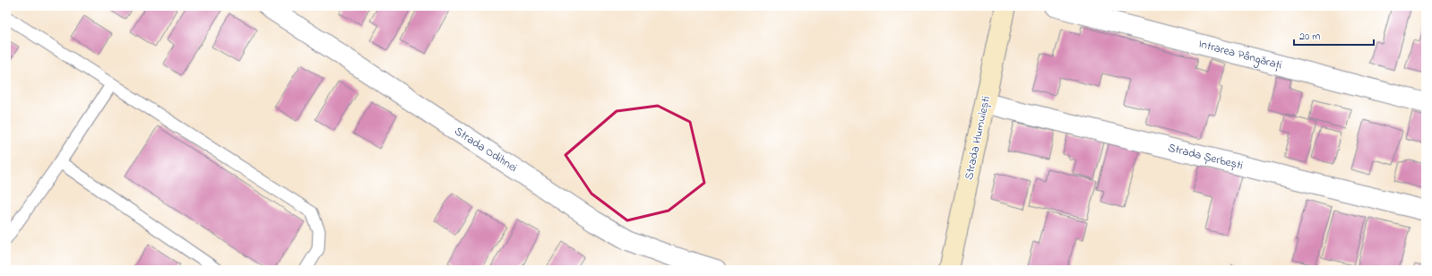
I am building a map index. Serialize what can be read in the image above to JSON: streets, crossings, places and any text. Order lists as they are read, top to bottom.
{
  "streets": {
    "street": [
      "Intrarea Pângărați",
      "Strada Humulești",
      "Strada Odihnei",
      "Strada Șerbești"
    ]
  },
  "crossings": [
    ["Strada Humulești", "Strada Șerbești"]
  ],
  "scale_bar": "20 m"
}
